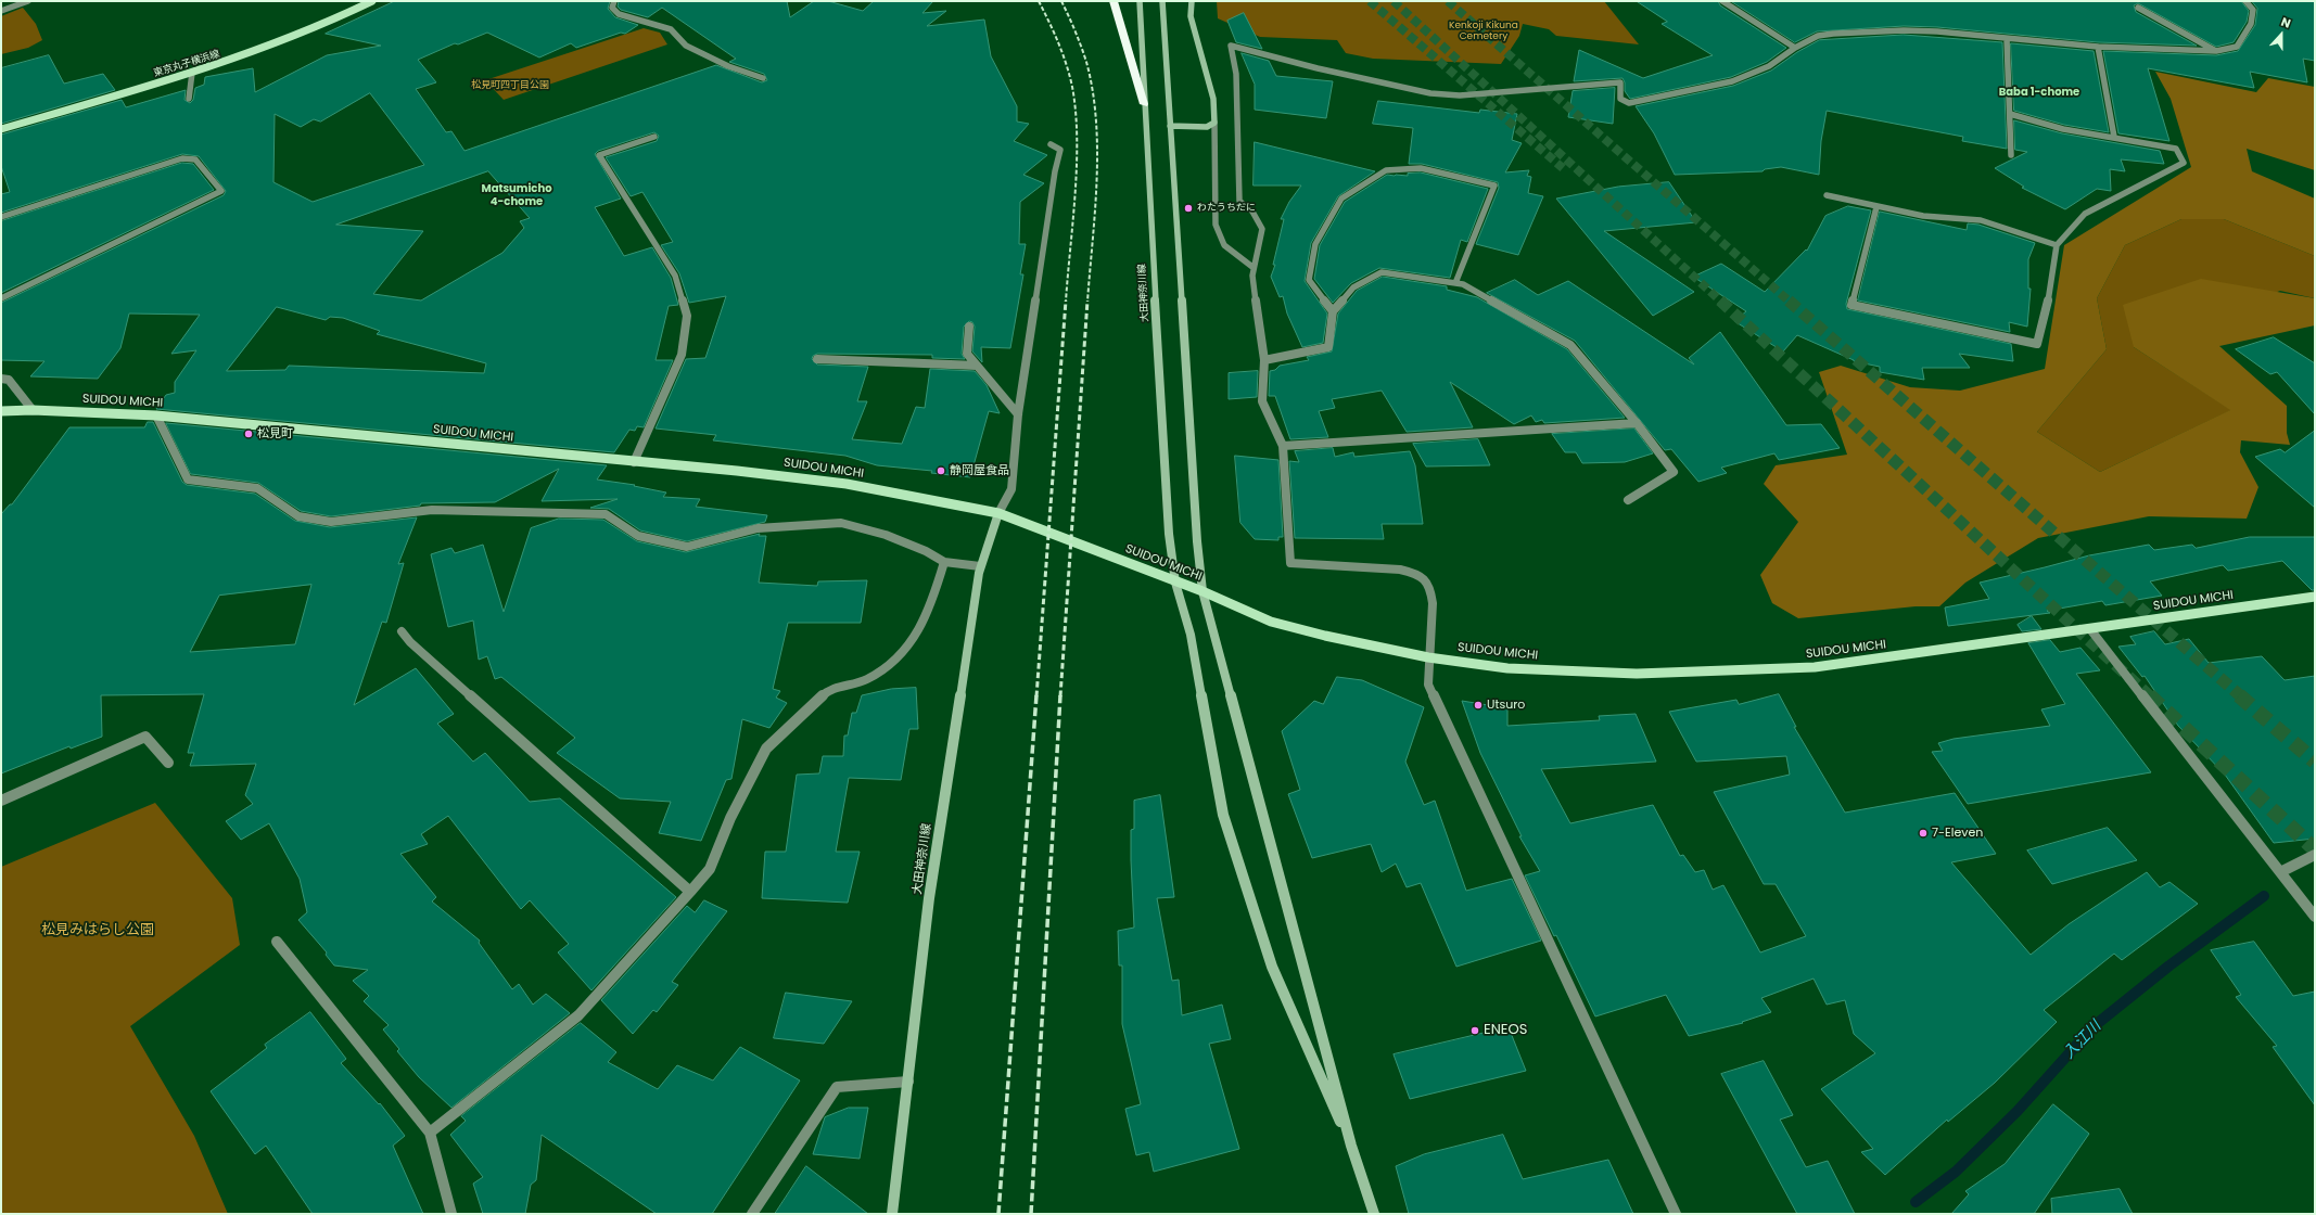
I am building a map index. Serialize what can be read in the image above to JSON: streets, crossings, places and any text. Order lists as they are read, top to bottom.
{
  "streets": {
    "main road": ["東京丸子横浜線", "大田神奈川線", "SUIDOU MICHI"]
  },
  "crossings": [
    ["大田神奈川線", "SUIDOU MICHI"]
  ],
  "districts": ["Baba 1-chome", "Matsumicho 4-chome"],
  "water": ["入江川"],
  "parks": ["Kenkoji Kikuna Cemetery", "松見町四丁目公園", "松見みはらし公園"],
  "places": [
    "わたうちだに",
    "松見町",
    "静岡屋食品",
    "Utsuro",
    "7-Eleven",
    "ENEOS"
  ],
  "north": "top"
}
